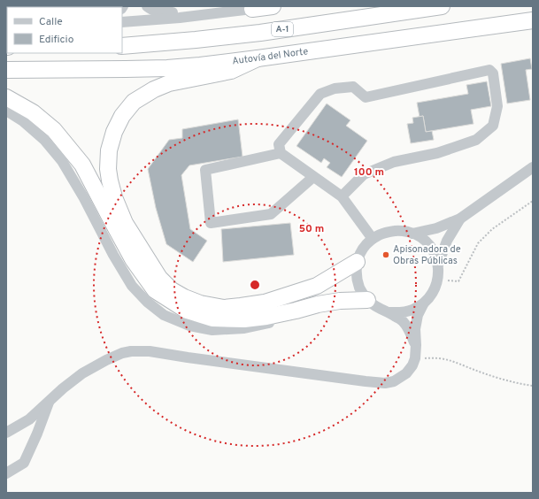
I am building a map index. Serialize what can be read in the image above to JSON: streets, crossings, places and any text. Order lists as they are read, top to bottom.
{
  "streets": {
    "highway": ["A-1", "Autovía del Norte"]
  },
  "places": ["Apisonadora de Obras Públicas"],
  "legend": ["Calle", "Edificio"],
  "rings": ["100 m", "50 m"]
}
